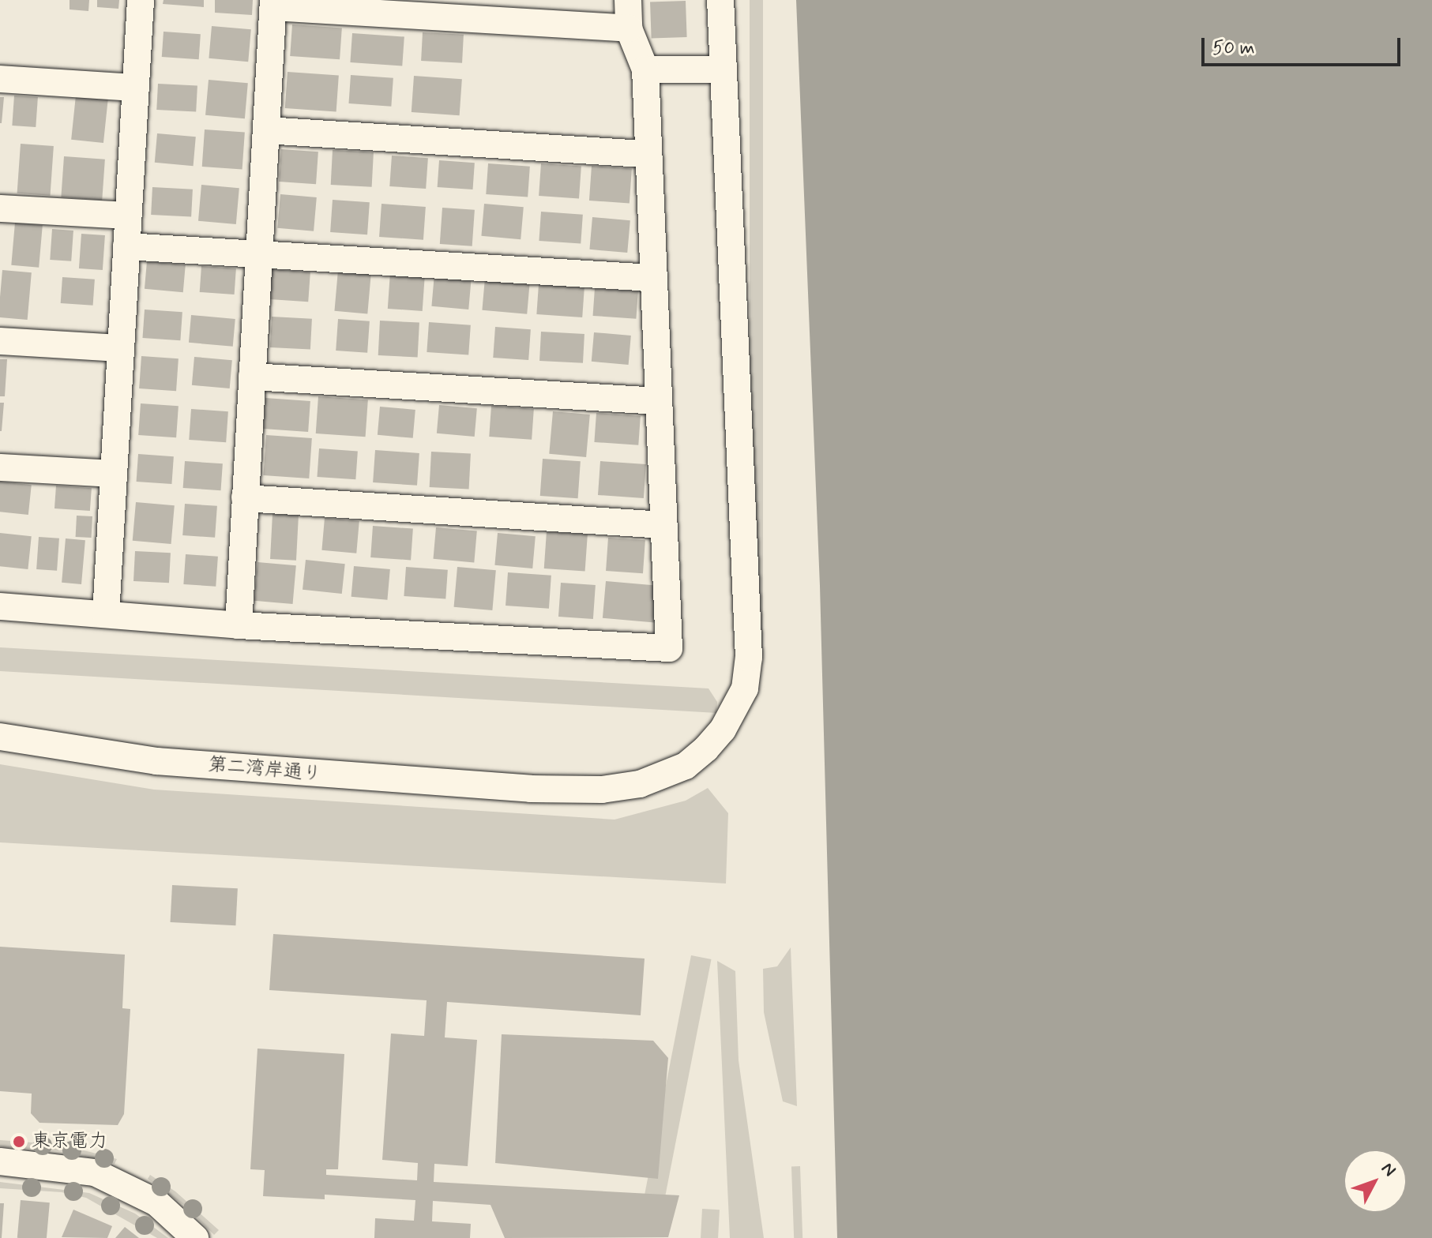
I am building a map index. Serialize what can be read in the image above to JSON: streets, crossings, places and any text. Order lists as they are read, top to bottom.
{
  "streets": {
    "street": ["第二湾岸通り"]
  },
  "places": ["東京電力"],
  "scale_bar": "50 m",
  "north": "top right"
}
